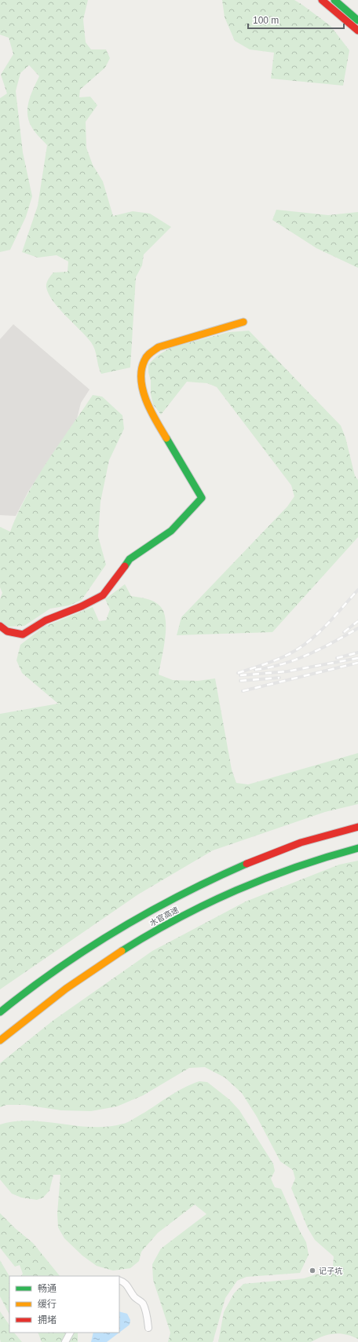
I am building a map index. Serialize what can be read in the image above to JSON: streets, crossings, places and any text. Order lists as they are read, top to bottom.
{
  "streets": {
    "main road": ["水官高速"]
  },
  "places": ["记子坑"],
  "legend": ["畅通", "缓行", "拥堵"],
  "scale_bar": "100 m"
}
